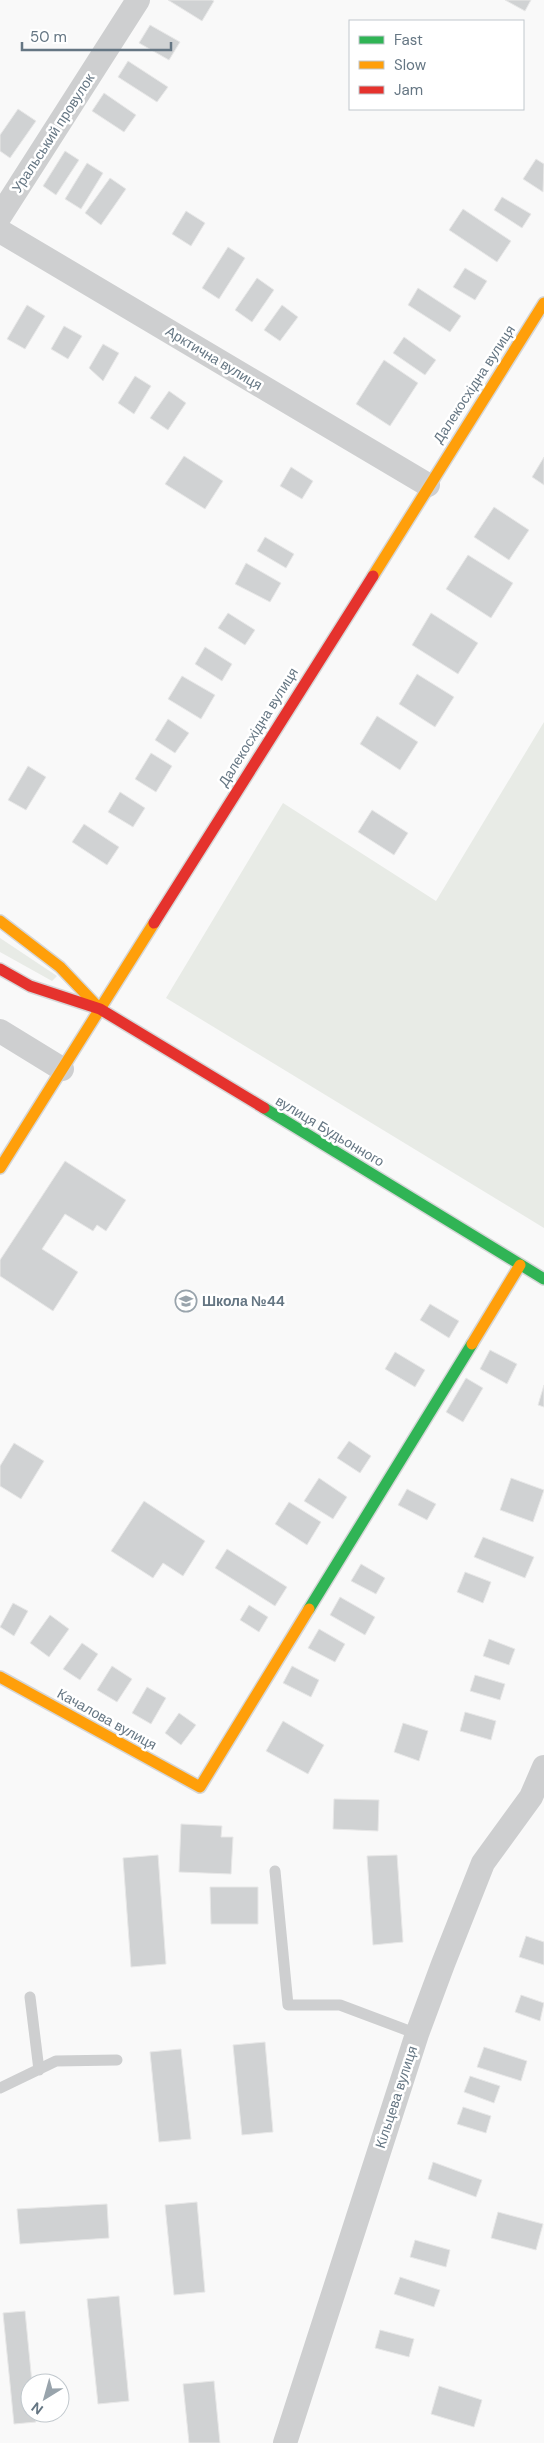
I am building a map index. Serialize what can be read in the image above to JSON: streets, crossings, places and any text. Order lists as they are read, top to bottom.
{
  "streets": {
    "street": [
      "Уральський провулок",
      "Арктична вулиця",
      "Далекосхідна вулиця",
      "вулиця Будьонного",
      "Качалова вулиця",
      "Кільцева вулиця"
    ]
  },
  "crossings": [
    ["Арктична вулиця", "Далекосхідна вулиця"],
    ["Далекосхідна вулиця", "вулиця Будьонного"],
    ["вулиця Будьонного", "Качалова вулиця"]
  ],
  "places": {
    "school or university": ["Школа №44"]
  },
  "legend": ["Fast", "Slow", "Jam"],
  "scale_bar": "50 m",
  "north": "bottom left"
}
